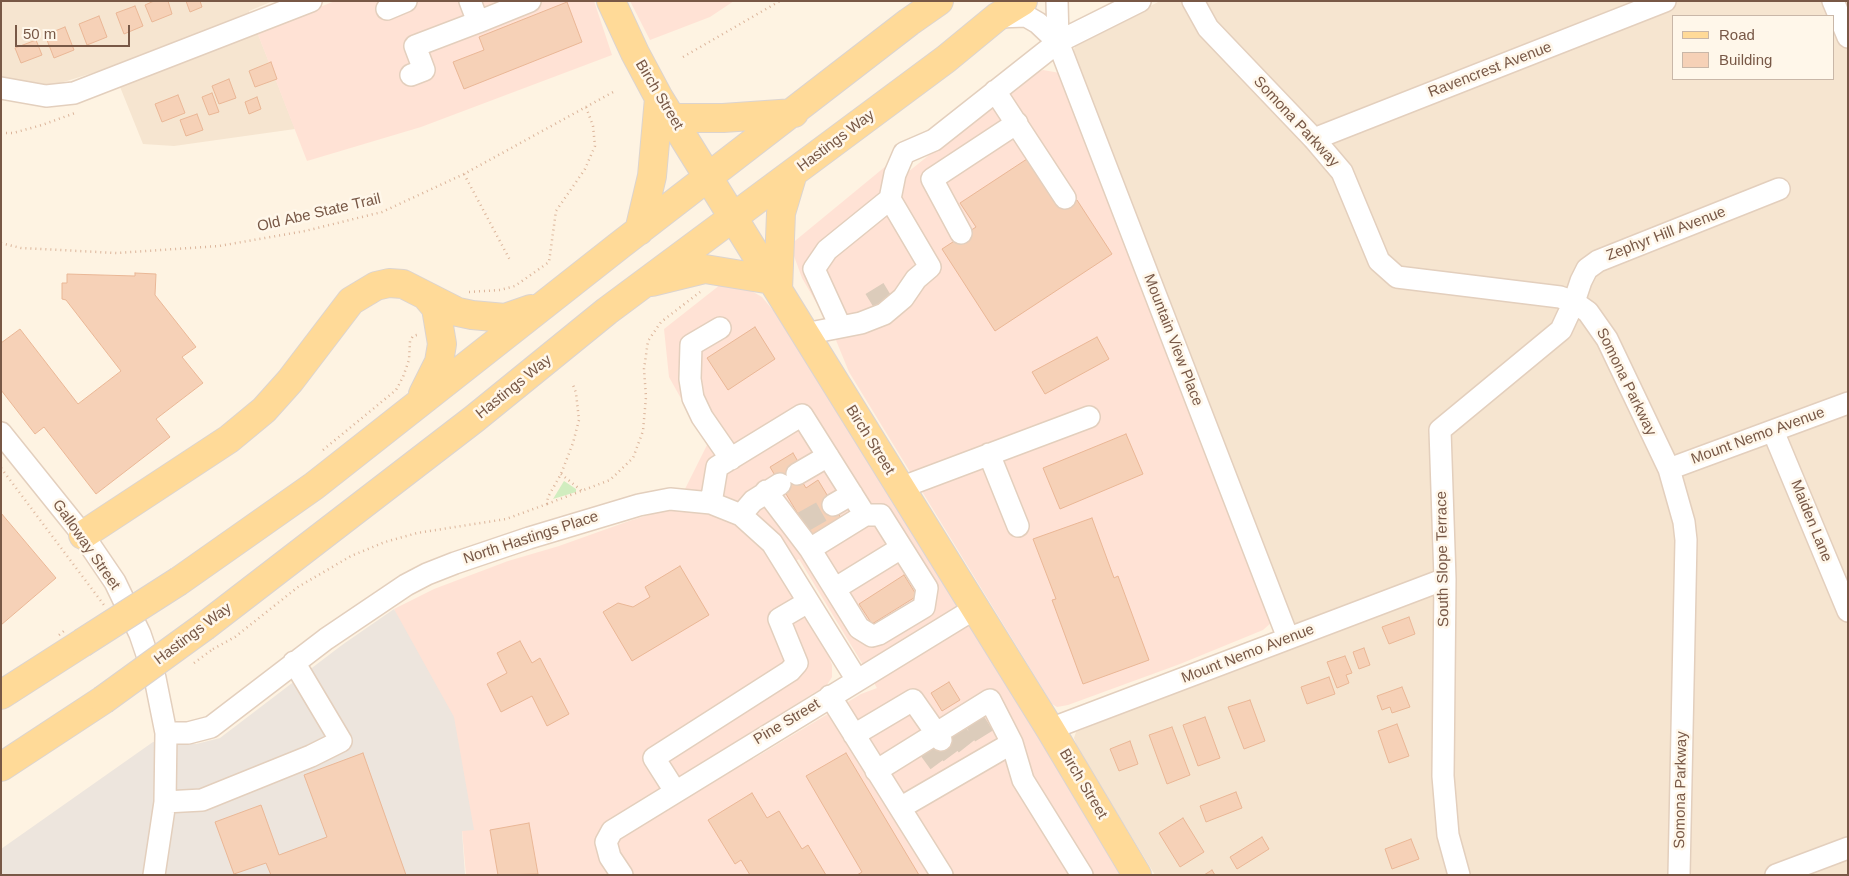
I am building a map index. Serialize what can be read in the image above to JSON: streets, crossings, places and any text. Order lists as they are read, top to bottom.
{
  "streets": {
    "main road": ["Birch Street", "Hastings Way"],
    "street": [
      "Ravencrest Avenue",
      "Somona Parkway",
      "Zephyr Hill Avenue",
      "Mountain View Place",
      "Mount Nemo Avenue",
      "Maiden Lane",
      "North Hastings Place",
      "Galloway Street",
      "South Slope Terrace",
      "Pine Street"
    ],
    "path": ["Old Abe State Trail"]
  },
  "crossings": [
    ["Ravencrest Avenue", "Somona Parkway"],
    ["Birch Street", "Hastings Way"],
    ["Birch Street", "Mount Nemo Avenue"],
    ["Birch Street", "Pine Street"],
    ["Somona Parkway", "Zephyr Hill Avenue"],
    ["Somona Parkway", "Mount Nemo Avenue"],
    ["Somona Parkway", "South Slope Terrace"],
    ["Hastings Way", "Mountain View Place"],
    ["Zephyr Hill Avenue", "South Slope Terrace"],
    ["Mountain View Place", "Mount Nemo Avenue"],
    ["Mount Nemo Avenue", "Maiden Lane"],
    ["Mount Nemo Avenue", "South Slope Terrace"],
    ["North Hastings Place", "Galloway Street"],
    ["North Hastings Place", "Pine Street"]
  ],
  "legend": ["Road", "Building"],
  "scale_bar": "50 m"
}
